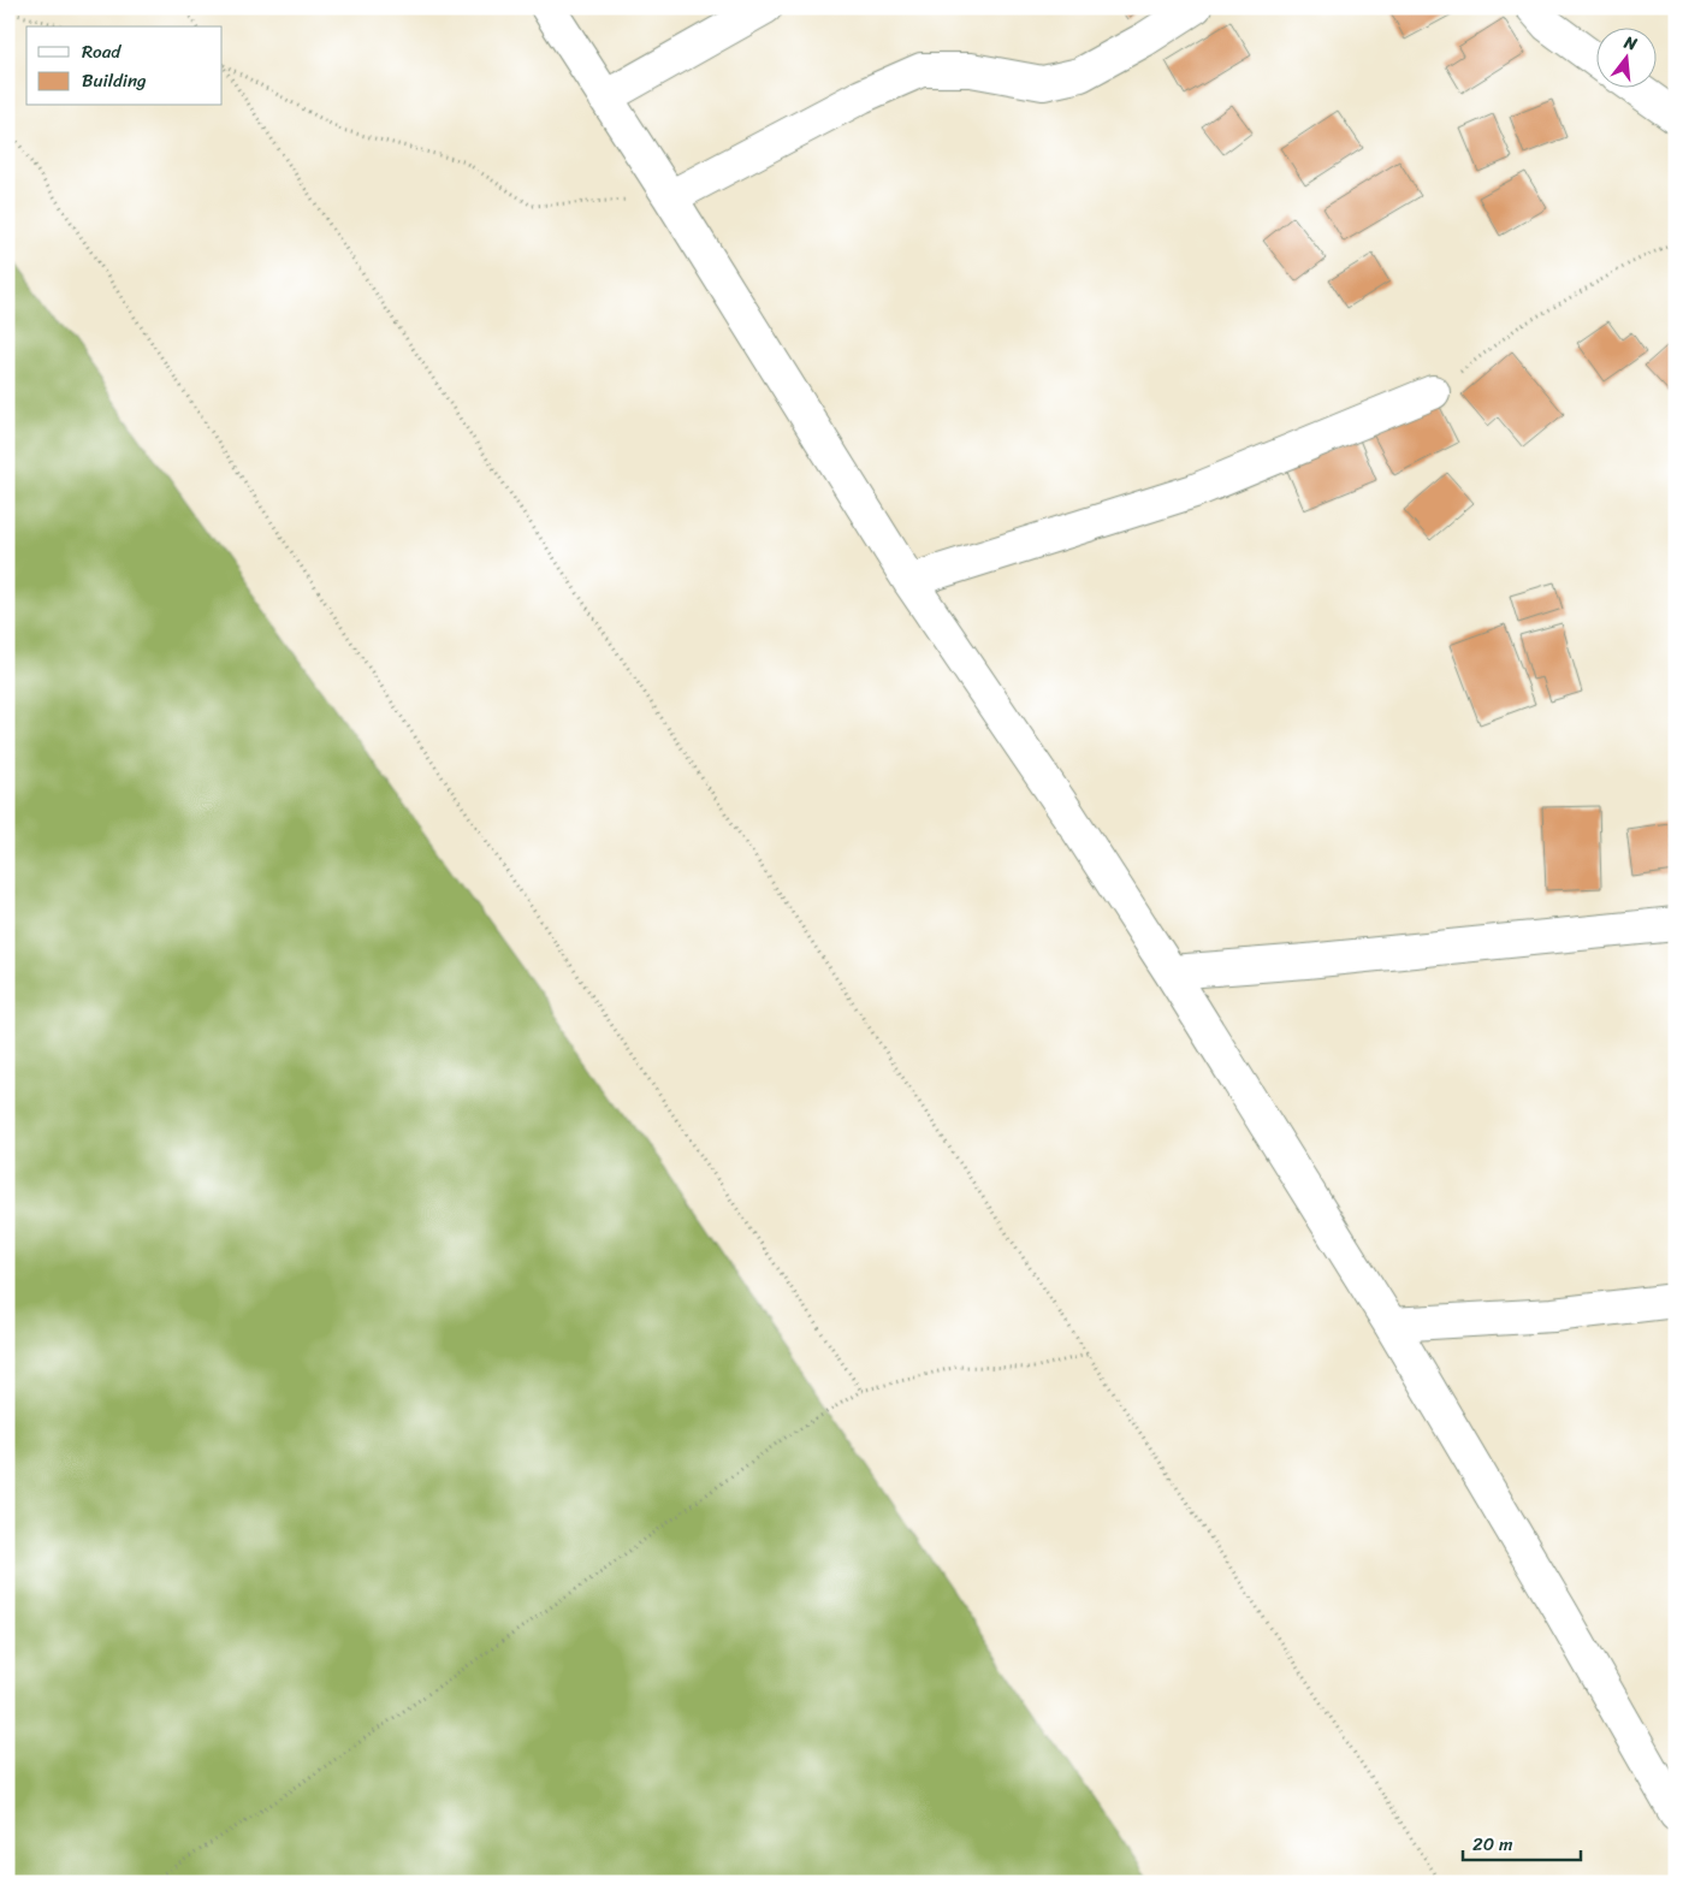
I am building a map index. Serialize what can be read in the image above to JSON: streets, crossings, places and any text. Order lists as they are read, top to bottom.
{
  "legend": ["Road", "Building"],
  "scale_bar": "20 m",
  "north": "top"
}
